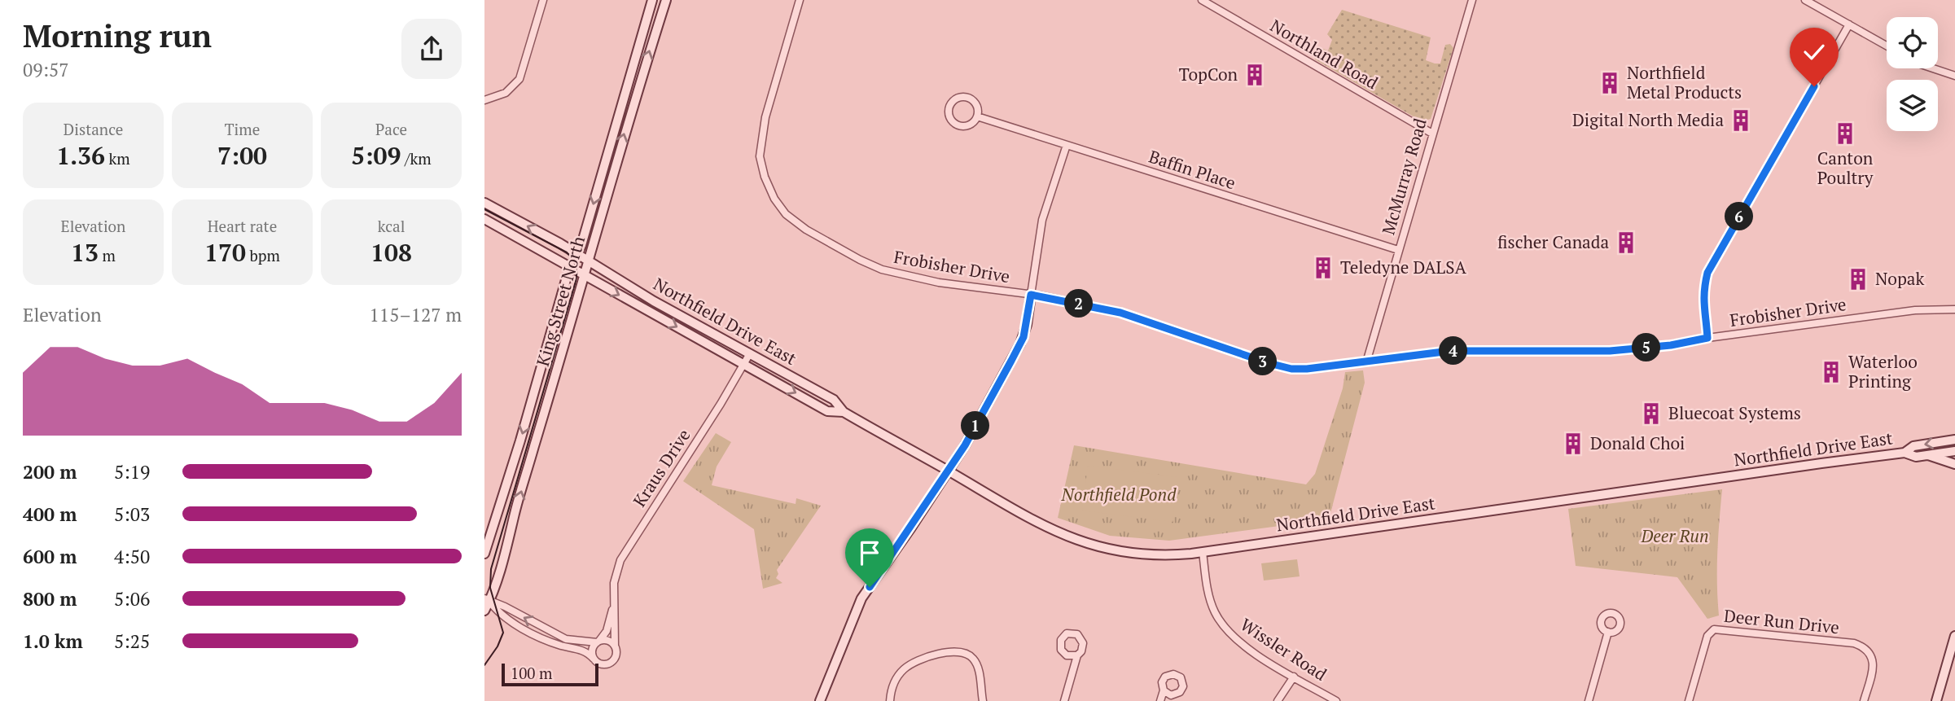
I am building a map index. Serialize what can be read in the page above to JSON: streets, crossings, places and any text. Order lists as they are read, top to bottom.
{
  "streets": {
    "main road": ["King Street North", "Northfield Drive East"],
    "street": [
      "Northland Road",
      "Baffin Place",
      "McMurray Road",
      "Frobisher Drive",
      "Kraus Drive",
      "Deer Run Drive",
      "Wissler Road"
    ]
  },
  "crossings": [
    ["Northland Road", "McMurray Road"],
    ["Baffin Place", "McMurray Road"],
    ["McMurray Road", "Frobisher Drive"],
    ["King Street North", "Northfield Drive East"],
    ["Northfield Drive East", "Kraus Drive"],
    ["Northfield Drive East", "Wissler Road"]
  ],
  "parks": ["Northfield Pond", "Deer Run"],
  "places": {
    "building": [
      "TopCon",
      "Northfield Metal Products",
      "Digital North Media",
      "Canton Poultry",
      "fischer Canada",
      "Teledyne DALSA",
      "Nopak",
      "Waterloo Printing",
      "Bluecoat Systems",
      "Donald Choi"
    ]
  },
  "scale_bar": "100 m",
  "page": {
    "heading": ["Morning run", "09:57"],
    "stats": [
      ["Distance", "1.36 km"],
      ["Time", "7:00"],
      ["Pace", "5:09 /km"],
      ["Elevation", "13 m"],
      ["Heart rate", "170 bpm"],
      ["kcal", "108"]
    ],
    "pins": [
      "6",
      "2",
      "5",
      "4",
      "3",
      "1"
    ],
    "chart": ["Elevation", "115–127 m"],
    "list": [
      {
        "name": "200 m",
        "note": "5:19"
      },
      {
        "name": "400 m",
        "note": "5:03"
      },
      {
        "name": "600 m",
        "note": "4:50"
      },
      {
        "name": "800 m",
        "note": "5:06"
      },
      {
        "name": "1.0 km",
        "note": "5:25"
      }
    ],
    "scale": "100 m"
  }
}
